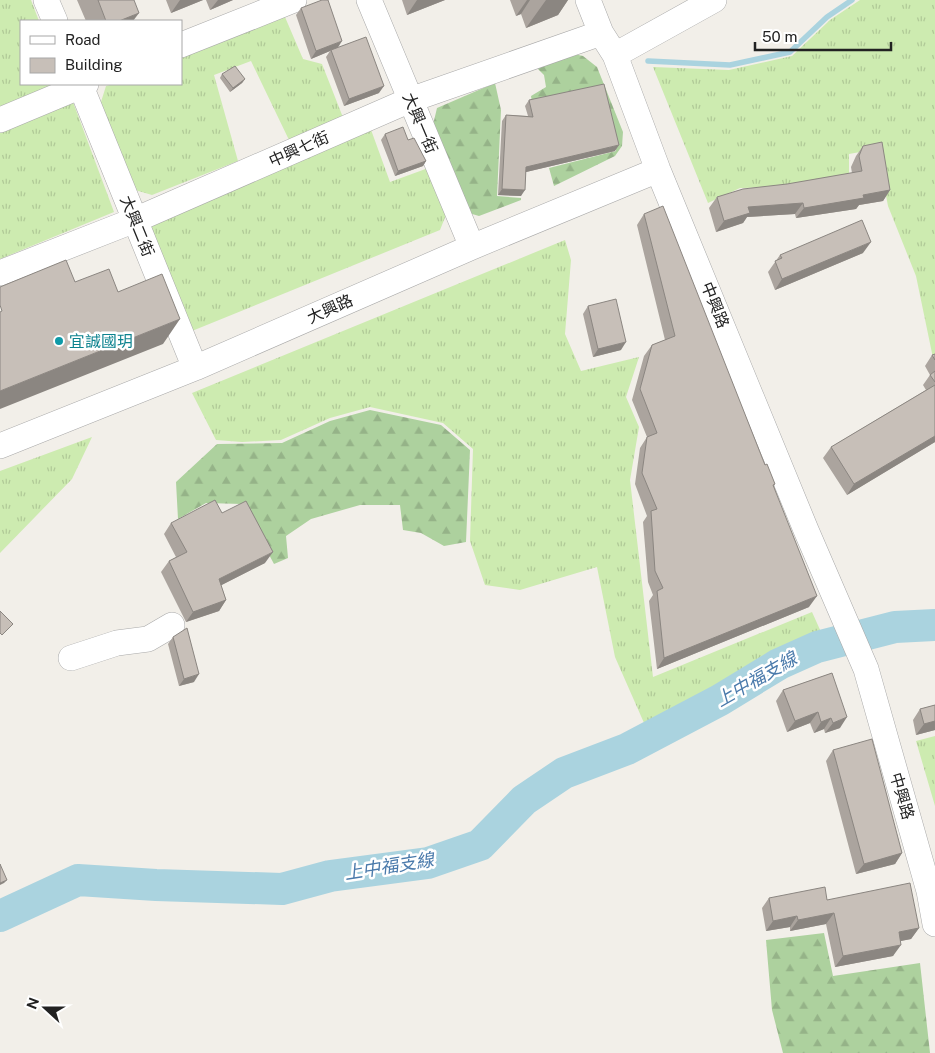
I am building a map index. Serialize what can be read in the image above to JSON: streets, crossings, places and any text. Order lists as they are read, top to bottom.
{
  "streets": {
    "street": [
      "大興一街",
      "中興七街",
      "大興二街",
      "中興路",
      "大興路"
    ]
  },
  "crossings": [
    ["大興一街", "中興七街"],
    ["大興一街", "大興路"],
    ["中興七街", "大興二街"],
    ["中興七街", "中興路"],
    ["大興二街", "大興路"],
    ["中興路", "大興路"]
  ],
  "water": ["上中福支線"],
  "places": ["宜誠國玥"],
  "legend": ["Road", "Building"],
  "scale_bar": "50 m",
  "north": "left"
}
